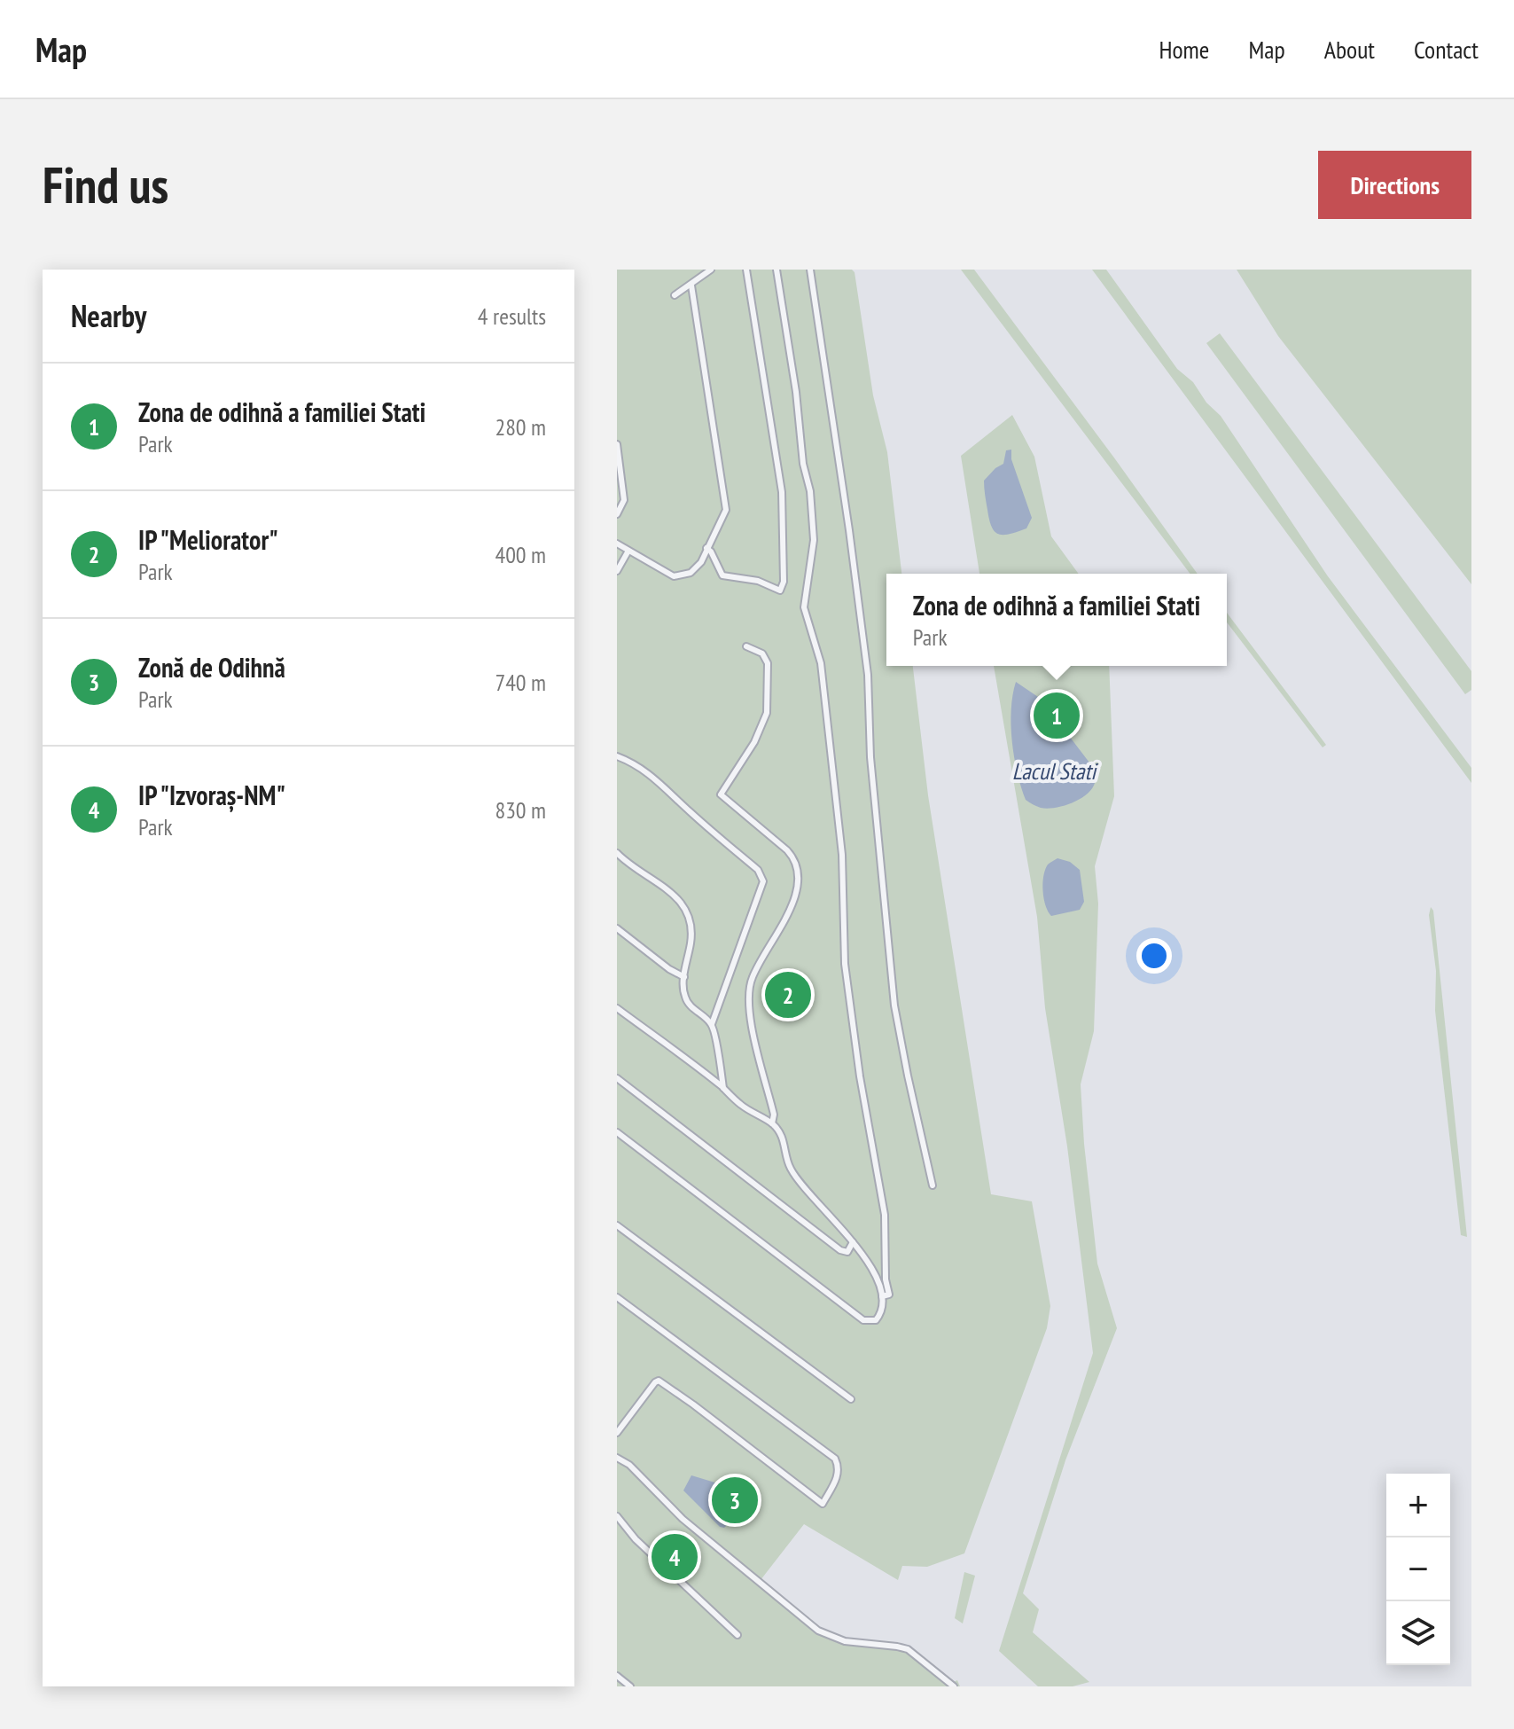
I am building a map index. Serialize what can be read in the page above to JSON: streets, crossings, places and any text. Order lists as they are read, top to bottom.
{
  "water": ["Lacul Stati"],
  "page": {
    "header": "Map",
    "nav": [
      "Home",
      "Map",
      "About",
      "Contact"
    ],
    "buttons": "Directions",
    "title": "Find us",
    "heading": ["Nearby", "4 results"],
    "list": [
      {
        "mark": "1",
        "name": "Zona de odihnă a familiei Stati",
        "note": "Park",
        "value": "280 m"
      },
      {
        "mark": "2",
        "name": "IP \"Meliorator\"",
        "note": "Park",
        "value": "400 m"
      },
      {
        "mark": "3",
        "name": "Zonă de Odihnă",
        "note": "Park",
        "value": "740 m"
      },
      {
        "mark": "4",
        "name": "IP \"Izvoraș-NM\"",
        "note": "Park",
        "value": "830 m"
      }
    ],
    "popup": ["Zona de odihnă a familiei Stati", "Park"],
    "pins": [
      "1",
      "2",
      "3",
      "4"
    ],
    "map_buttons": ["+", "−"]
  }
}
